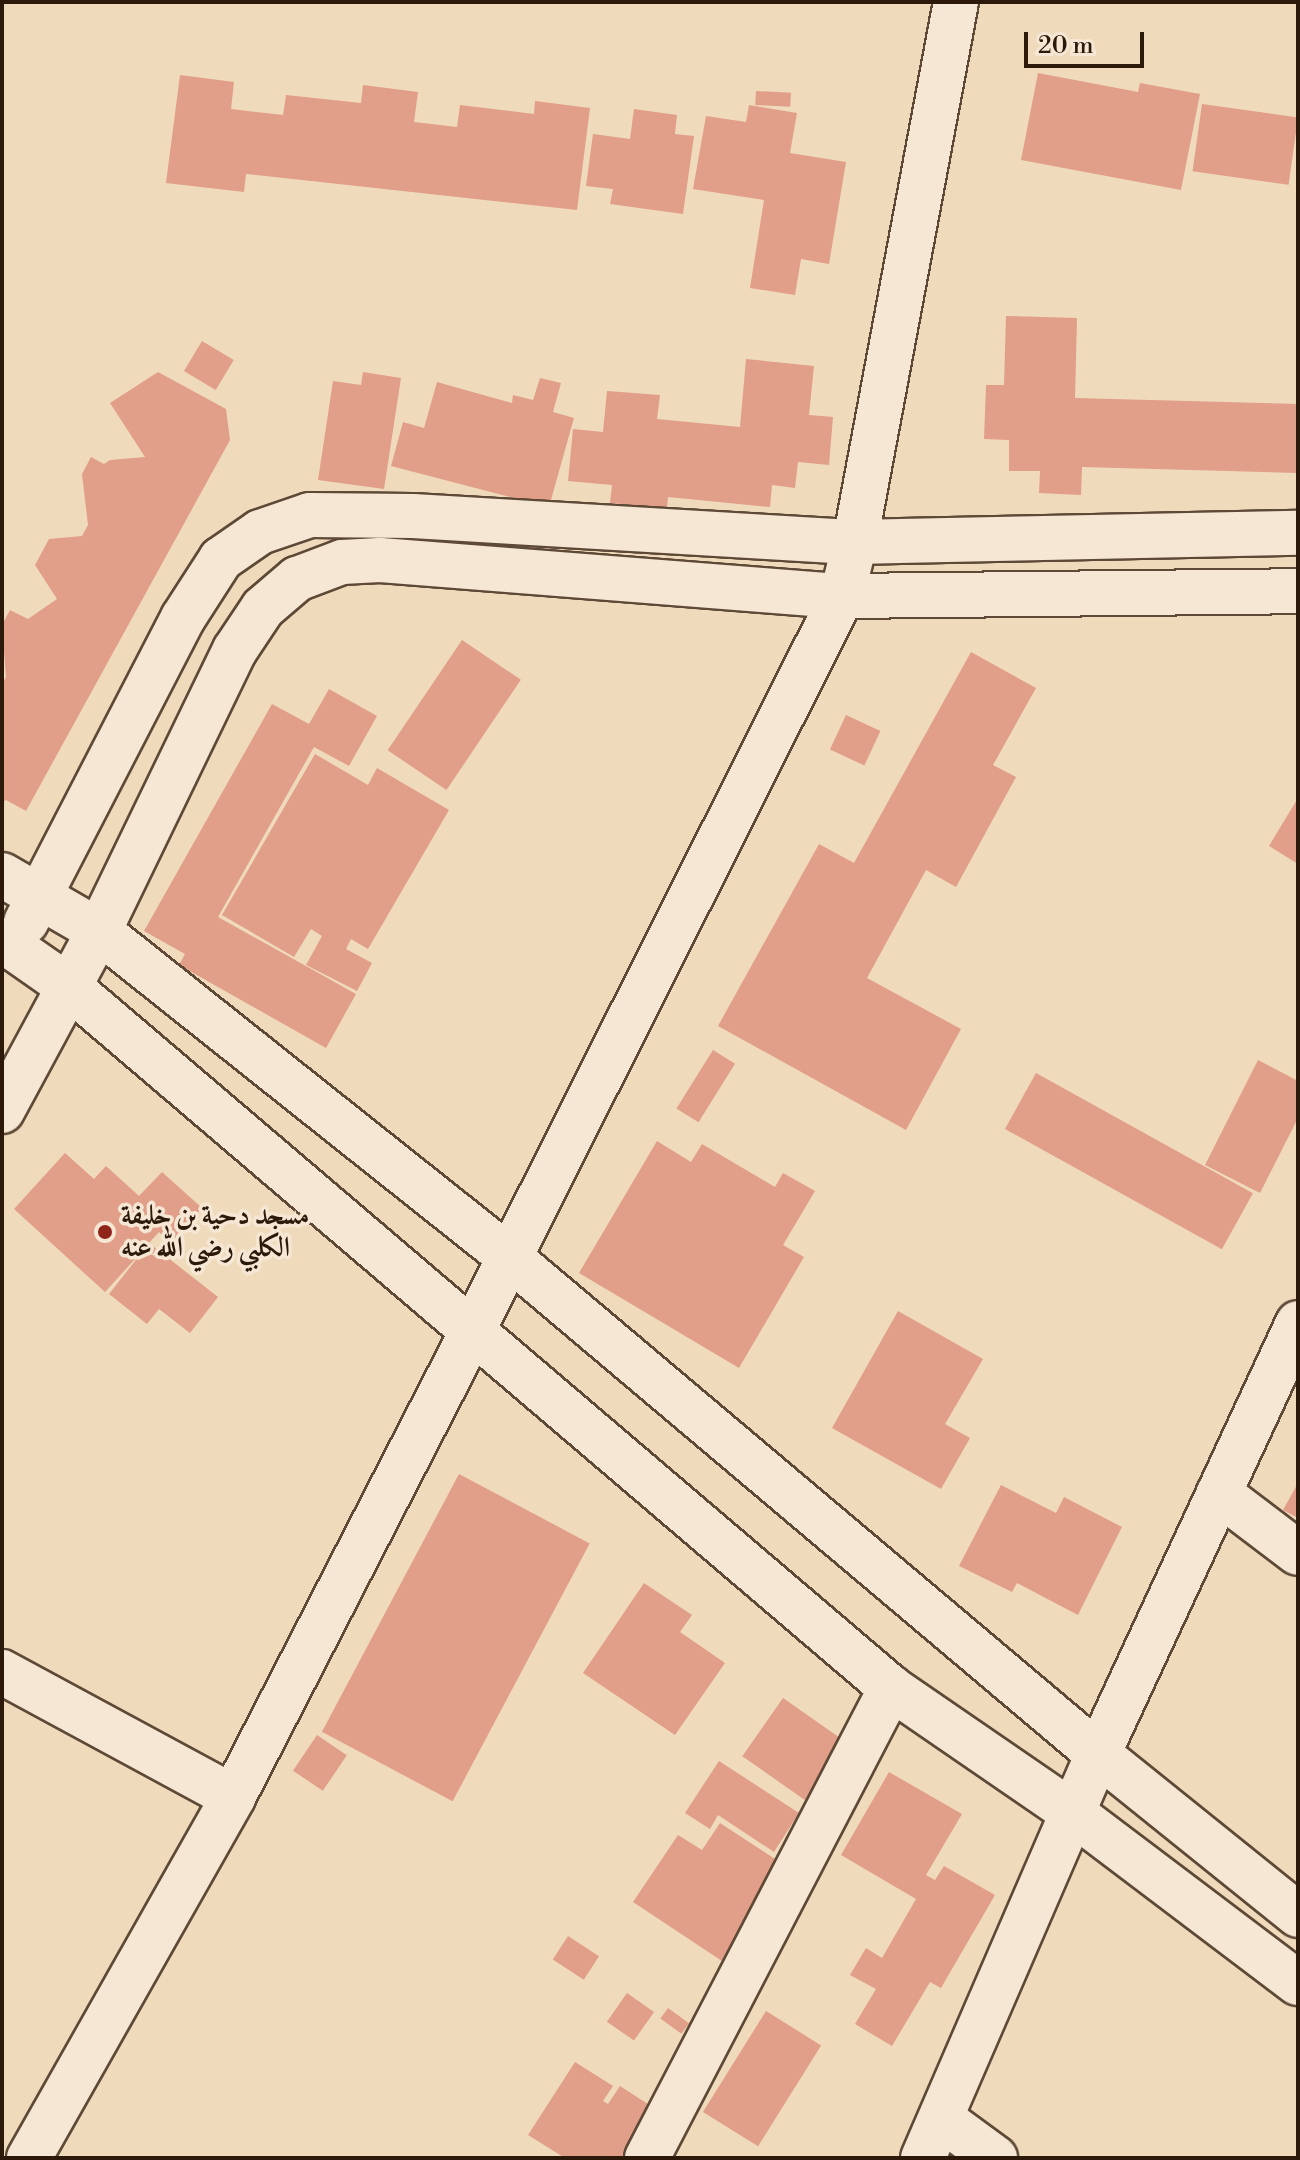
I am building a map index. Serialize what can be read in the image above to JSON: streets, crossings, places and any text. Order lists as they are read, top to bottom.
{
  "places": ["مسجد دحية بن خليفة الكلبي رضي الله عنه"],
  "scale_bar": "20 m"
}
